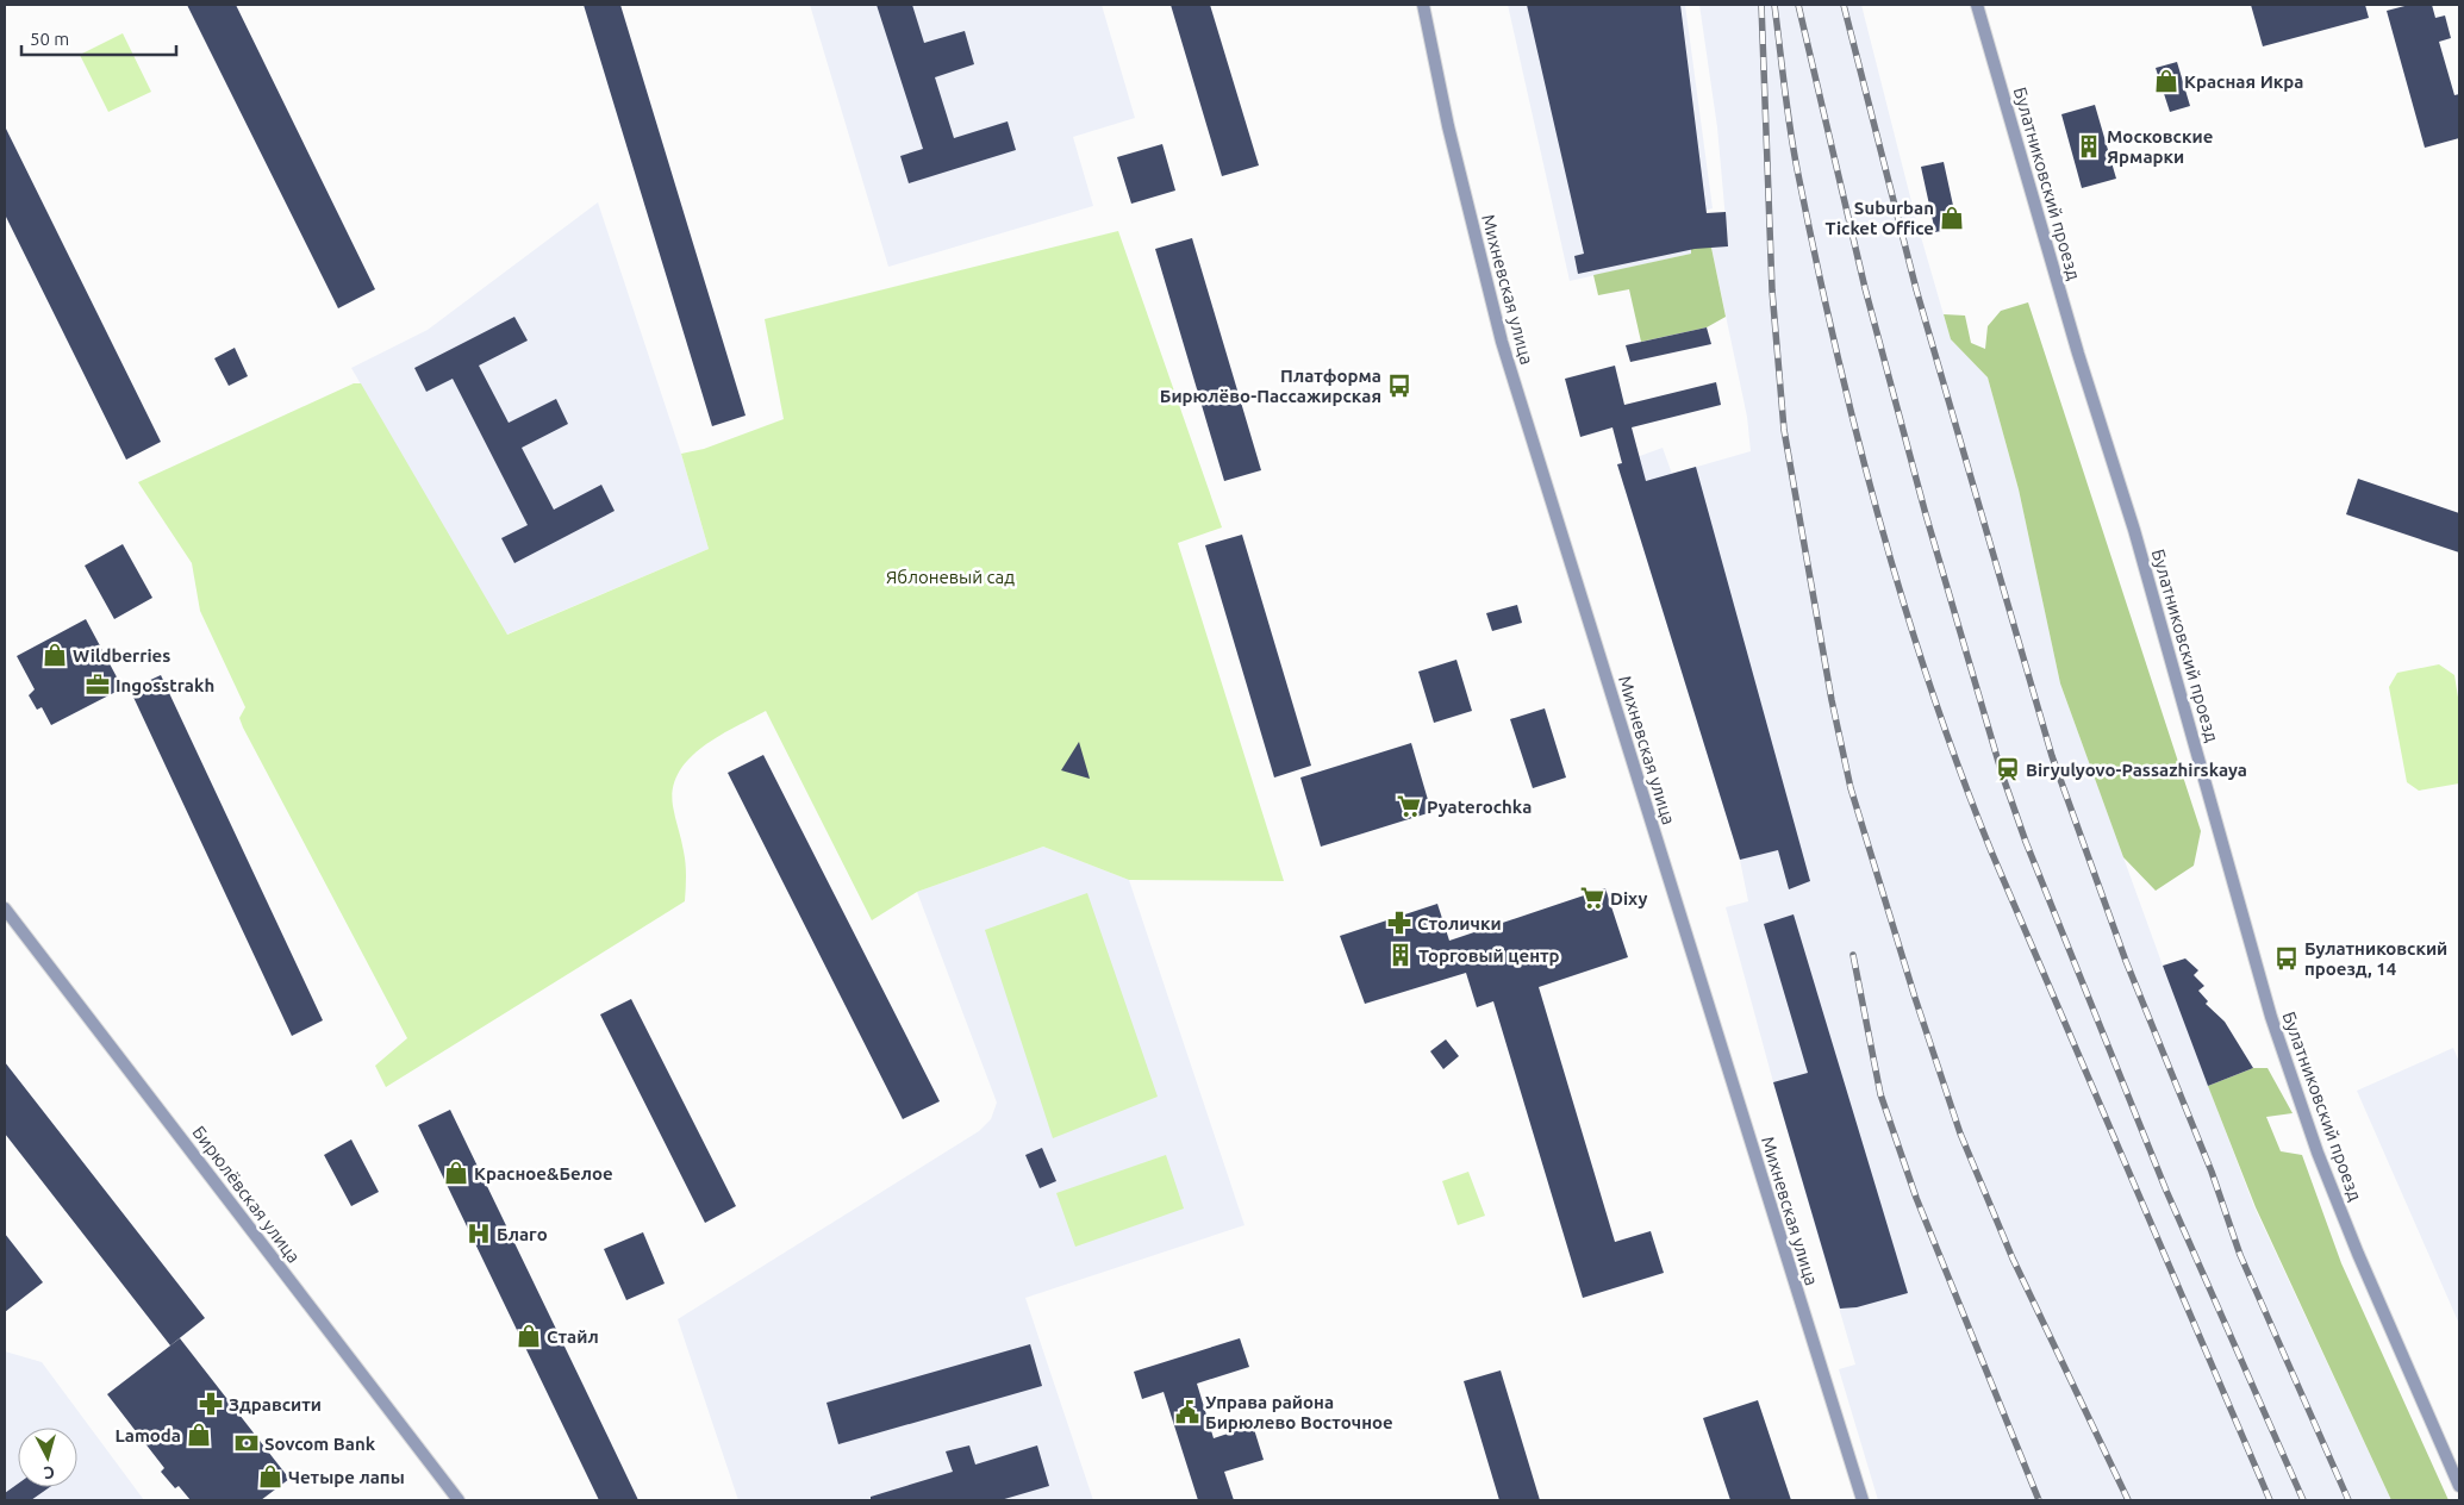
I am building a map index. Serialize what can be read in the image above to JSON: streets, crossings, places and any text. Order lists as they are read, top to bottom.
{
  "streets": {
    "street": ["Булатниковский проезд", "Михневская улица", "Бирюлёвская улица"]
  },
  "parks": ["Яблоневый сад"],
  "places": {
    "shop": [
      "Красная Икра",
      "Suburban Ticket Office",
      "Wildberries",
      "Красное&Белое",
      "Стайл",
      "Lamoda",
      "Четыре лапы"
    ],
    "building": ["Московские Ярмарки", "Торговый центр"],
    "bus stop": ["Платформа Бирюлёво-Пассажирская", "Булатниковский проезд, 14"],
    "office": ["Ingosstrakh"],
    "station": ["Biryulyovo-Passazhirskaya"],
    "supermarket": ["Pyaterochka", "Dixy"],
    "pharmacy": ["Столички", "Здравсити"],
    "hospital": ["Благо"],
    "public building": ["Управа района Бирюлево Восточное"],
    "bank": ["Sovcom Bank"]
  },
  "scale_bar": "50 m",
  "north": "bottom"
}
